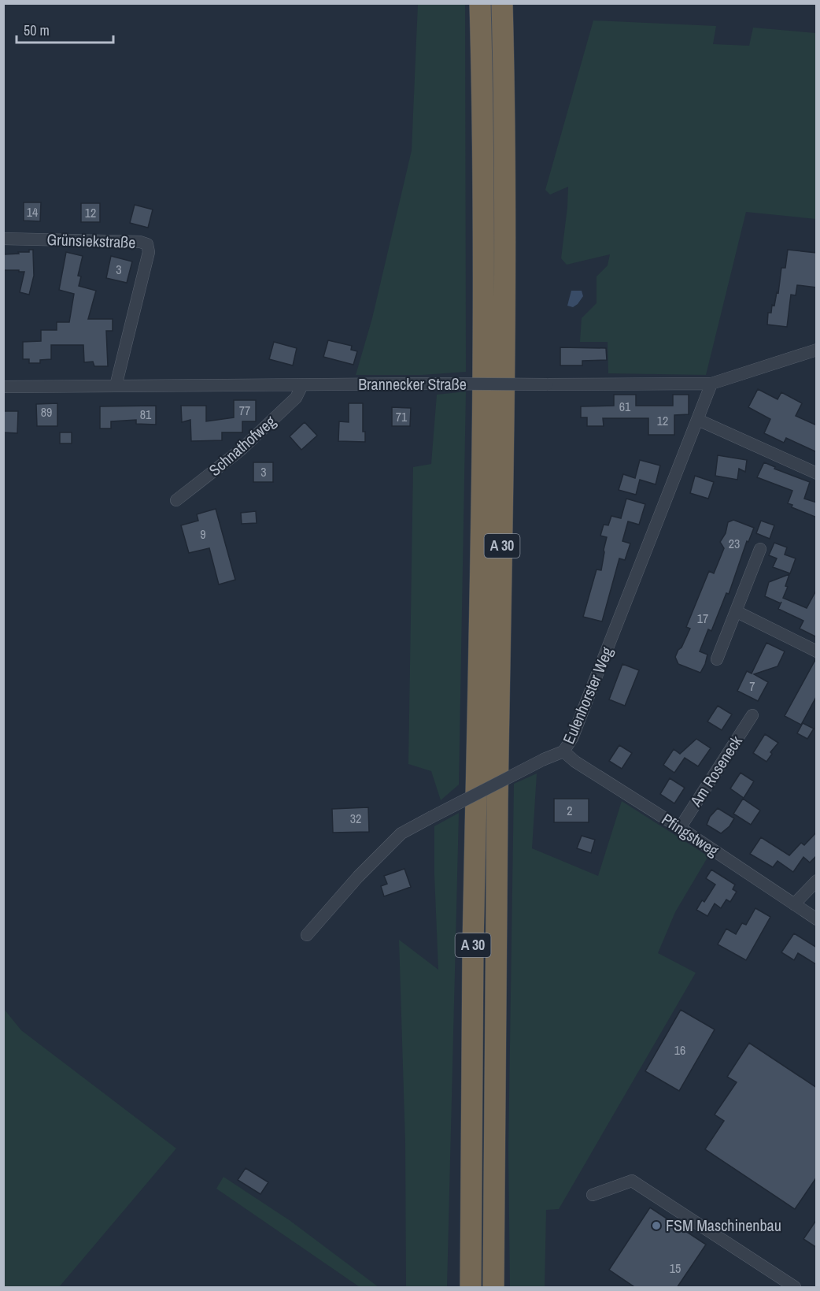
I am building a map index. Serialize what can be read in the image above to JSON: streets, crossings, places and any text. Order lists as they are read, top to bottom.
{
  "streets": {
    "highway": ["A 30"],
    "street": [
      "Grünsiekstraße",
      "Brannecker Straße",
      "Schnathofweg",
      "Eulenhorster Weg",
      "Am Roseneck",
      "Pfingstweg"
    ]
  },
  "crossings": [
    ["Grünsiekstraße", "Brannecker Straße"],
    ["Brannecker Straße", "Schnathofweg"],
    ["Brannecker Straße", "Eulenhorster Weg"],
    ["Eulenhorster Weg", "Pfingstweg"],
    ["Am Roseneck", "Pfingstweg"]
  ],
  "places": ["FSM Maschinenbau"],
  "house_numbers": [
    "14",
    "12",
    "3",
    "61",
    "77",
    "89",
    "81",
    "71",
    "12",
    "3",
    "9",
    "23",
    "17",
    "7",
    "2",
    "32",
    "16",
    "15"
  ],
  "scale_bar": "50 m"
}
